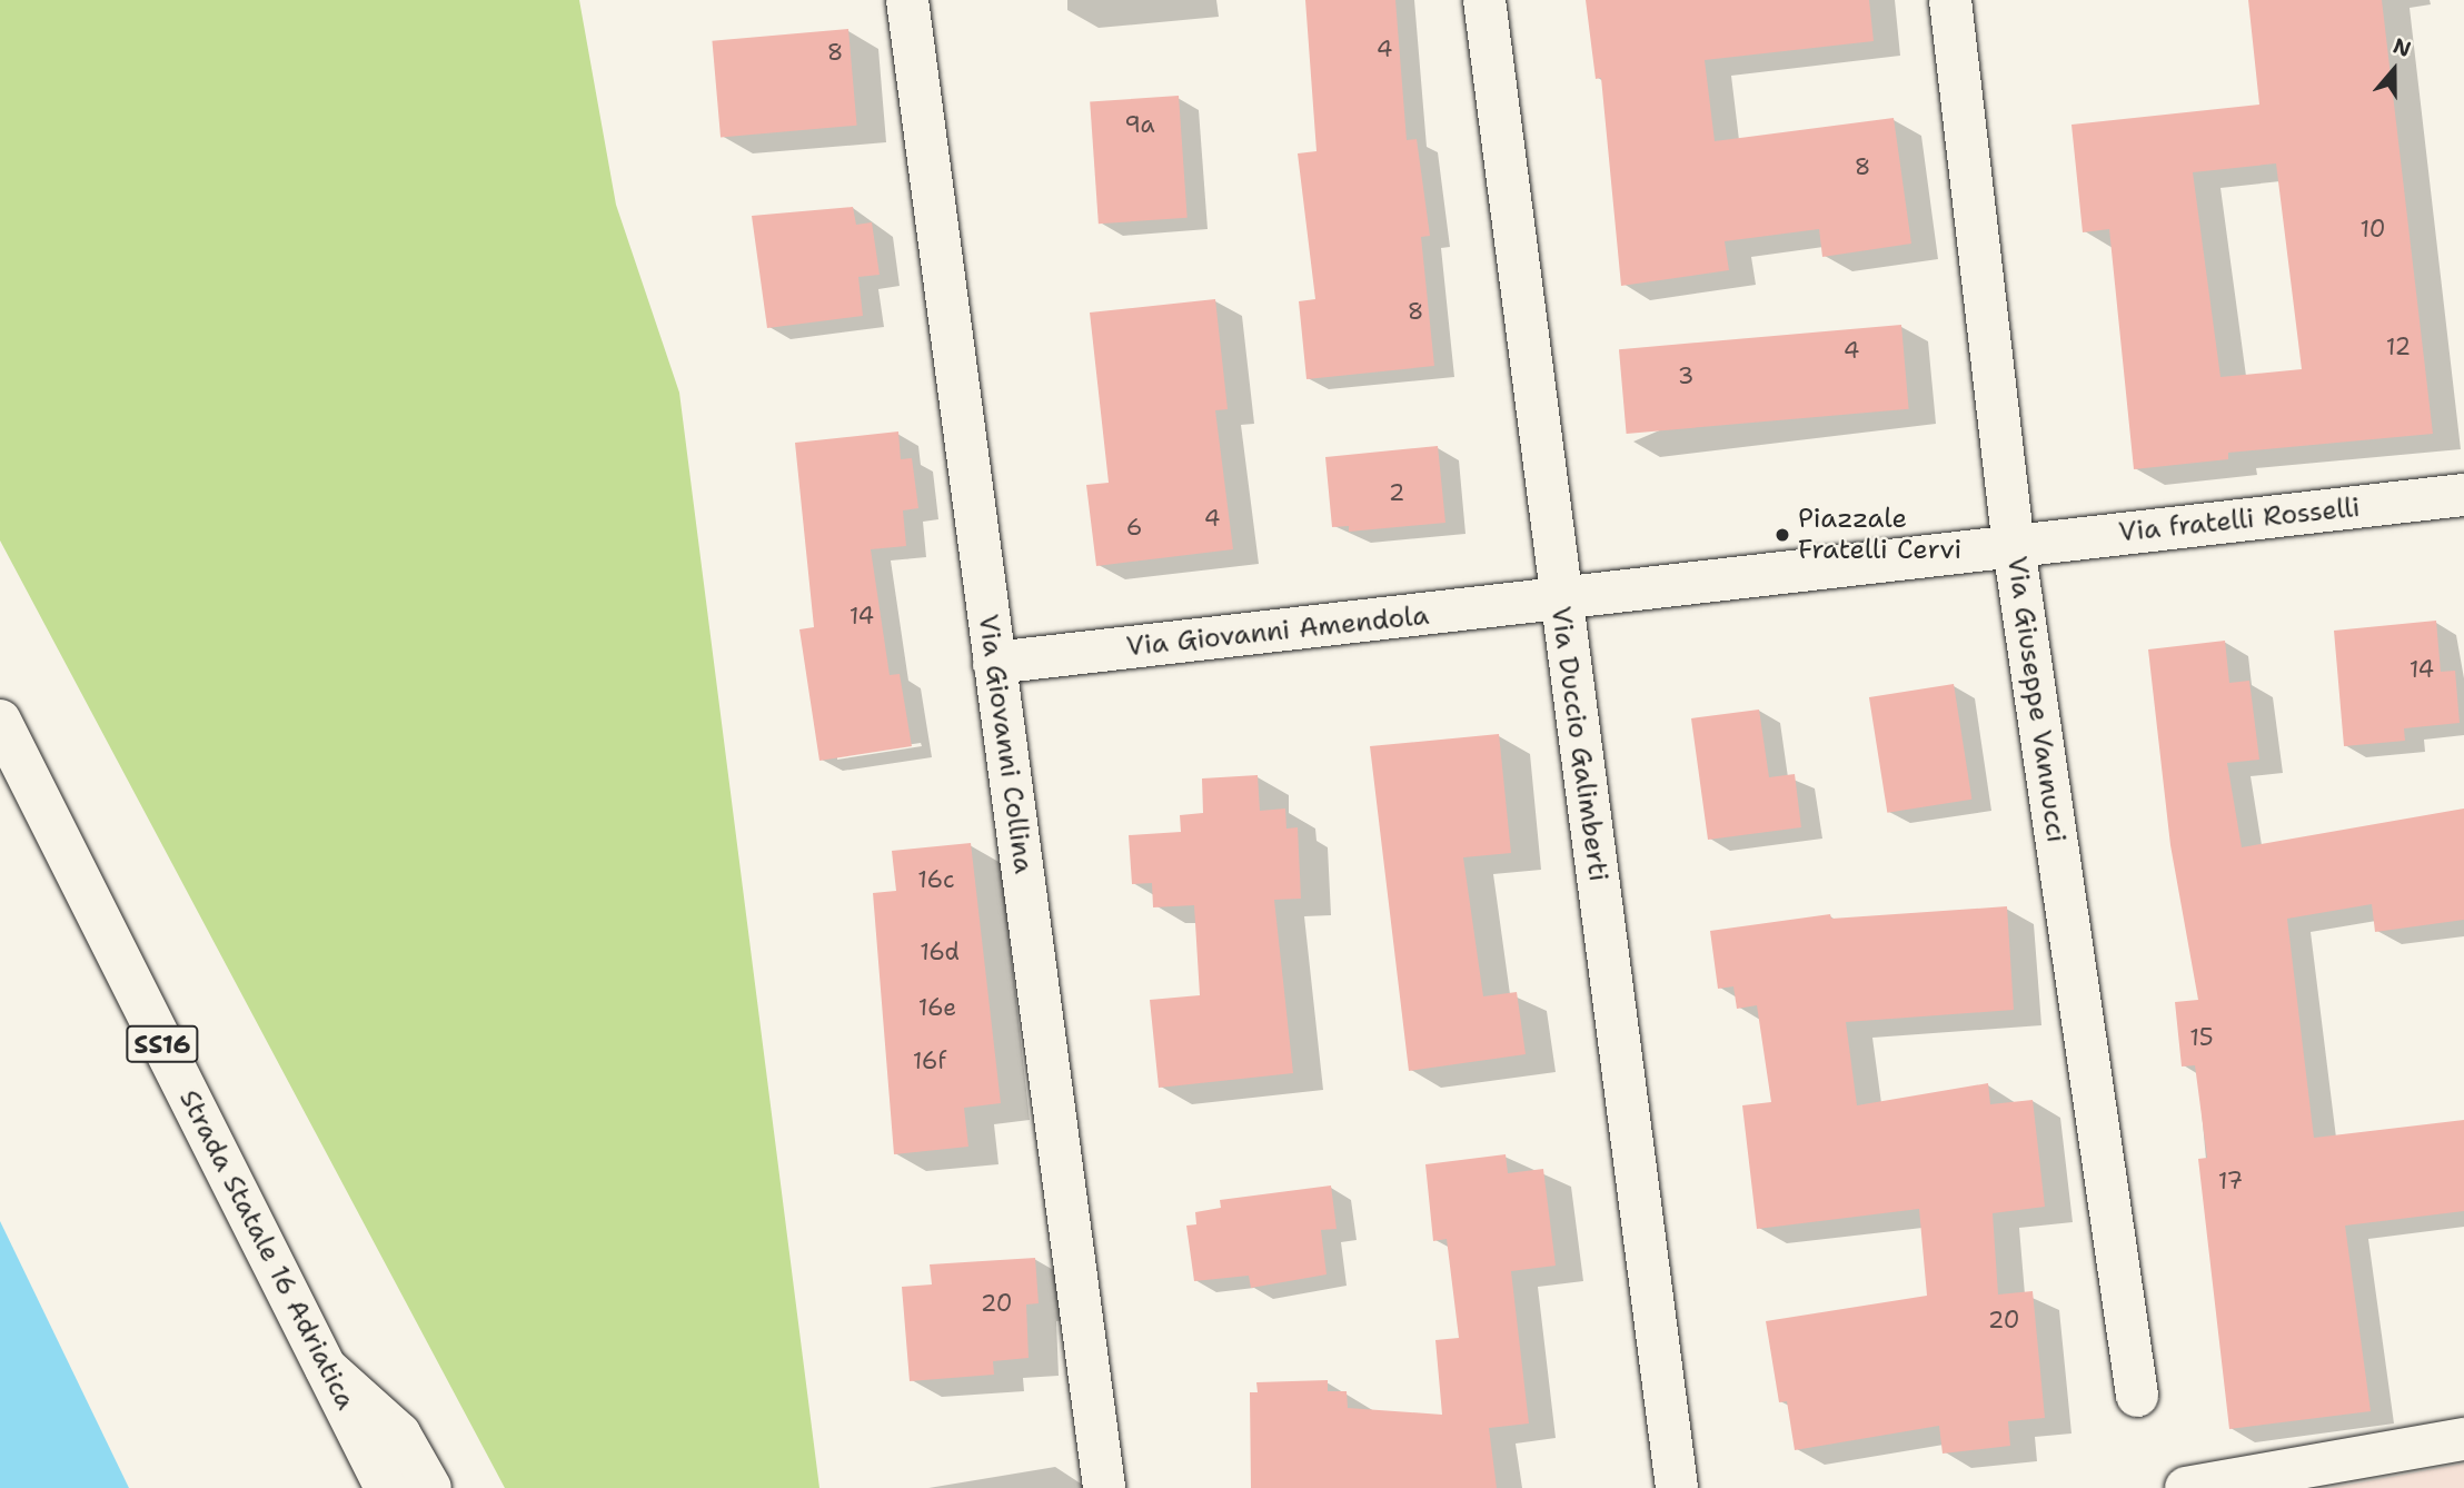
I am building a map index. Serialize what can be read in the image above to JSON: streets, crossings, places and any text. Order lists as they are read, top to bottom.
{
  "streets": {
    "street": [
      "Via fratelli Rosselli",
      "Via Giovanni Amendola",
      "Via Giuseppe Vannucci",
      "Via Giovanni Collina",
      "Via Duccio Galimberti",
      "SS16",
      "Strada Statale 16 Adriatica"
    ]
  },
  "crossings": [
    ["Via fratelli Rosselli", "Via Giuseppe Vannucci"],
    ["Via Giovanni Amendola", "Via Giovanni Collina"],
    ["Via Giovanni Amendola", "Via Duccio Galimberti"]
  ],
  "places": ["Piazzale Fratelli Cervi"],
  "house_numbers": [
    "4",
    "8",
    "9a",
    "8",
    "10",
    "8",
    "12",
    "4",
    "3",
    "2",
    "4",
    "6",
    "14",
    "14",
    "16c",
    "16d",
    "16e",
    "15",
    "16f",
    "17",
    "20",
    "20"
  ],
  "north": "top"
}
